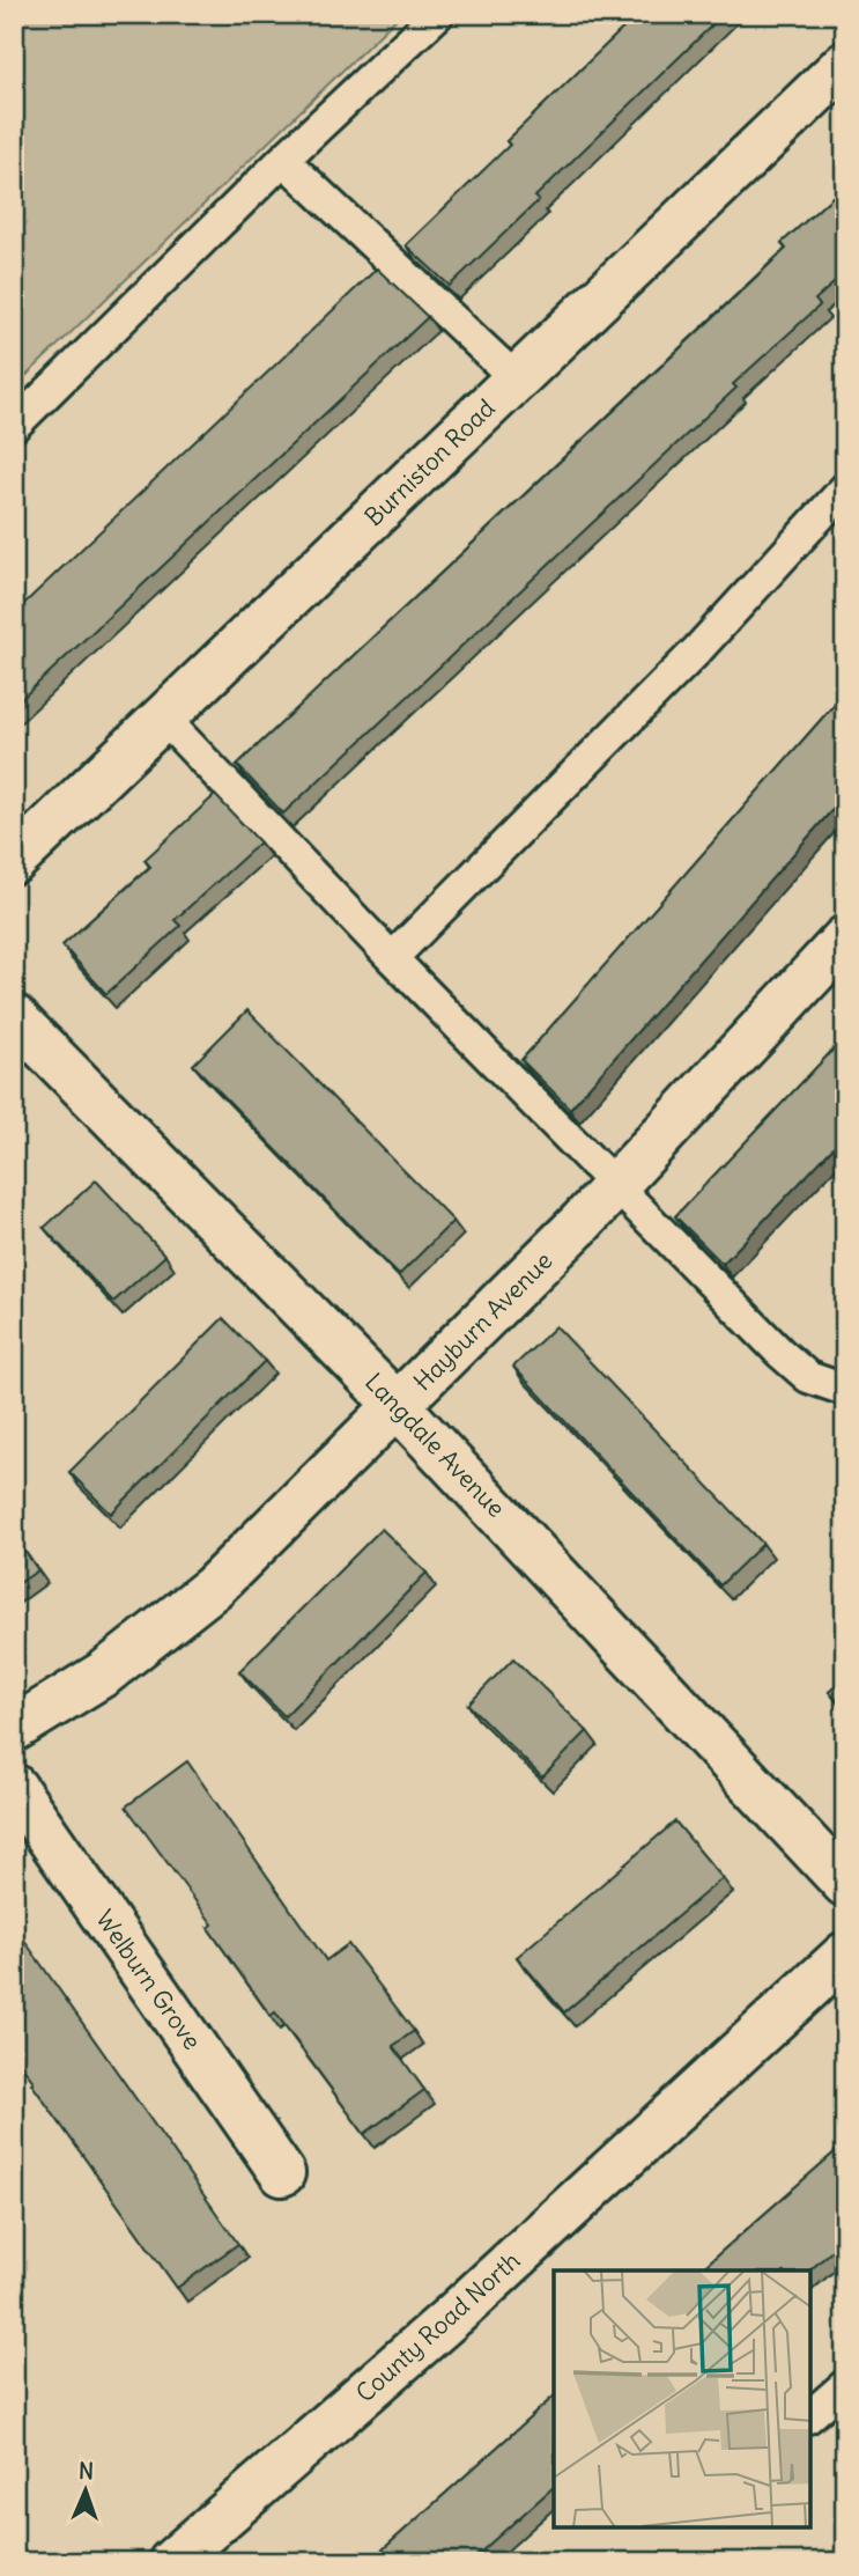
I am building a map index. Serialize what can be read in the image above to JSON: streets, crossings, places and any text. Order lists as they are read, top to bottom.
{
  "streets": {
    "street": [
      "Burniston Road",
      "Hayburn Avenue",
      "Langdale Avenue",
      "Welburn Grove",
      "County Road North"
    ]
  },
  "crossings": [
    ["Hayburn Avenue", "Langdale Avenue"]
  ],
  "north": "top"
}
